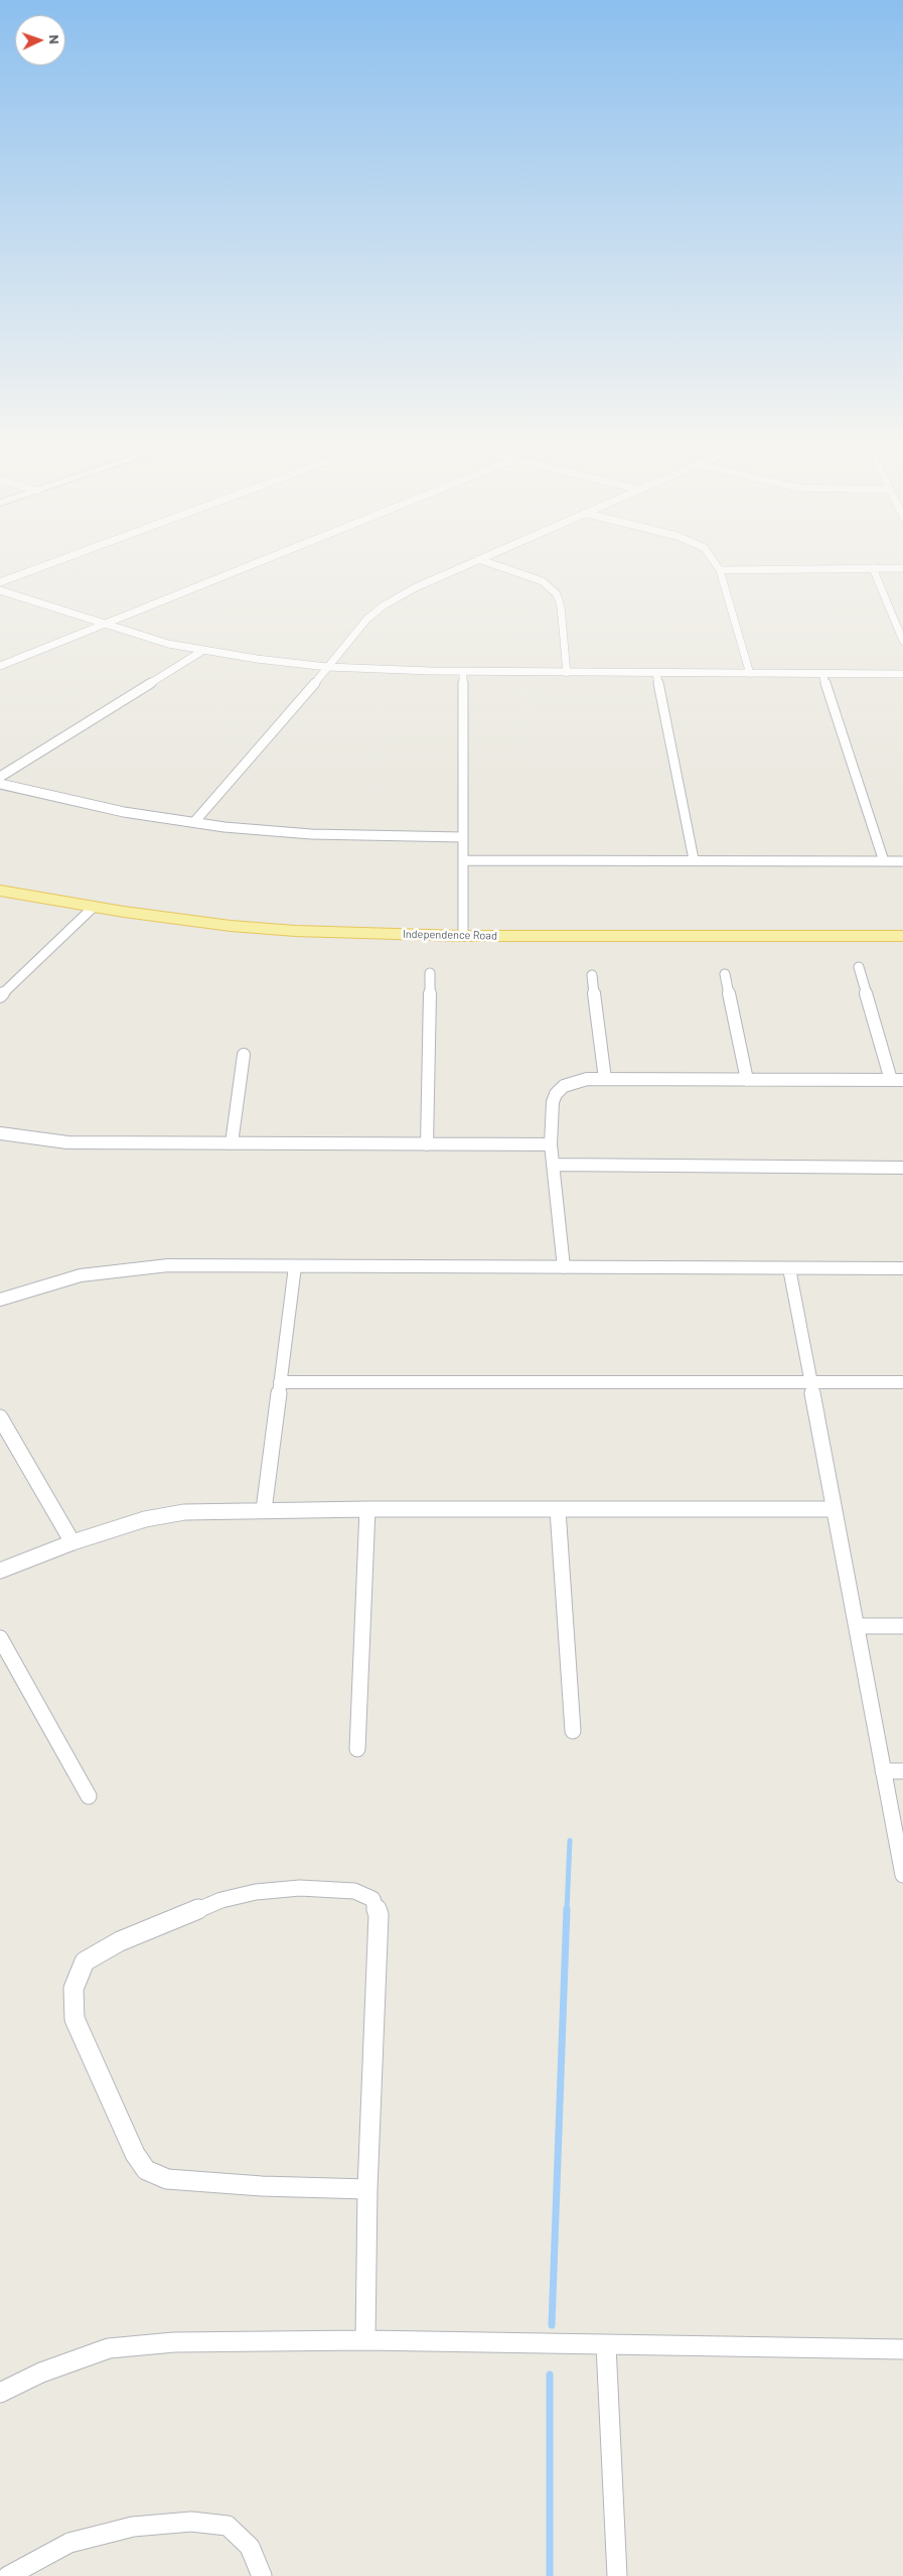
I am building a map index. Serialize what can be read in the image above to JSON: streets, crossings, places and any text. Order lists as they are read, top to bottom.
{
  "streets": {
    "main road": ["Independence Road"]
  },
  "north": "right"
}
